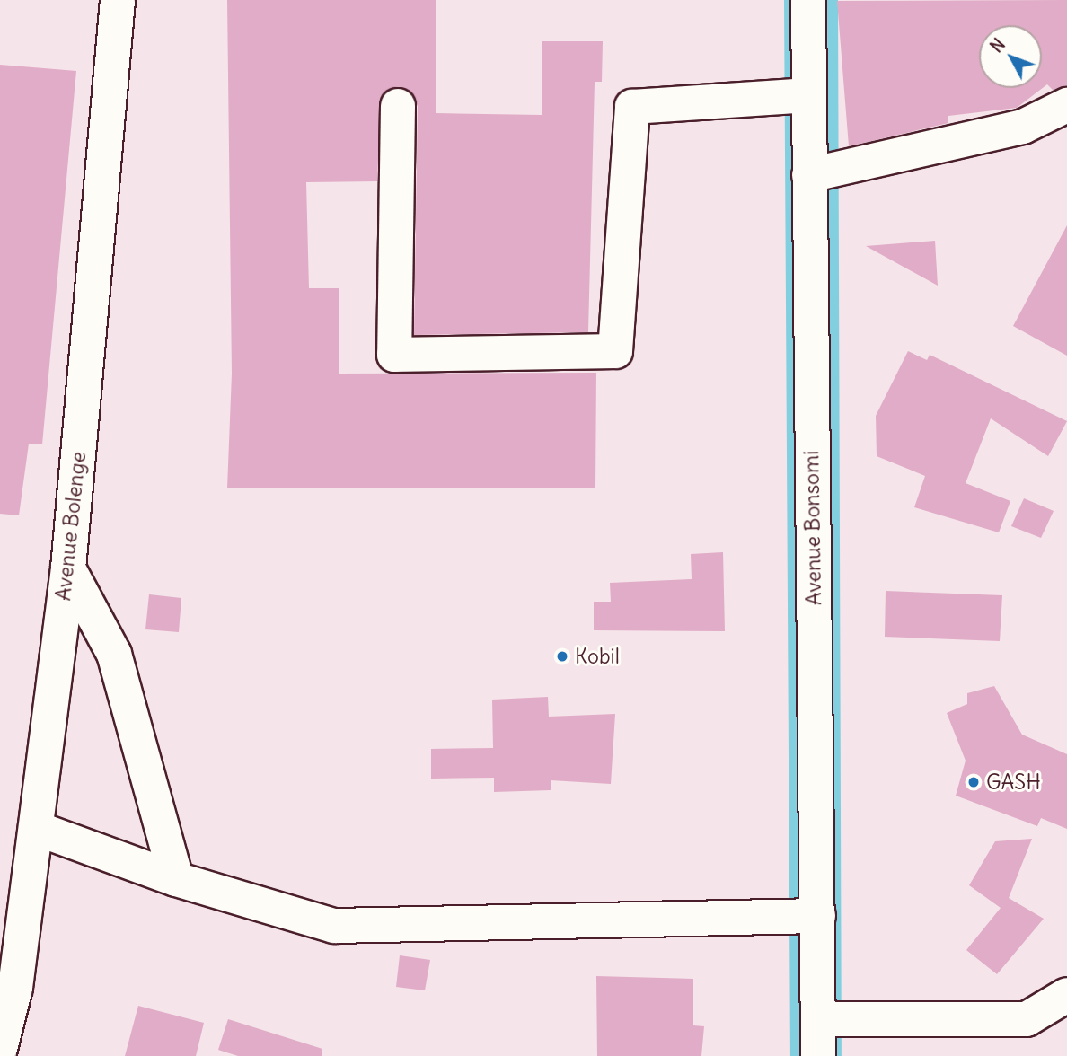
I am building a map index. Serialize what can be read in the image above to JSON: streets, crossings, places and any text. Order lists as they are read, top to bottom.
{
  "streets": {
    "street": ["Avenue Bolenge", "Avenue Bonsomi"]
  },
  "places": ["Kobil", "GASH"],
  "north": "top left"
}
